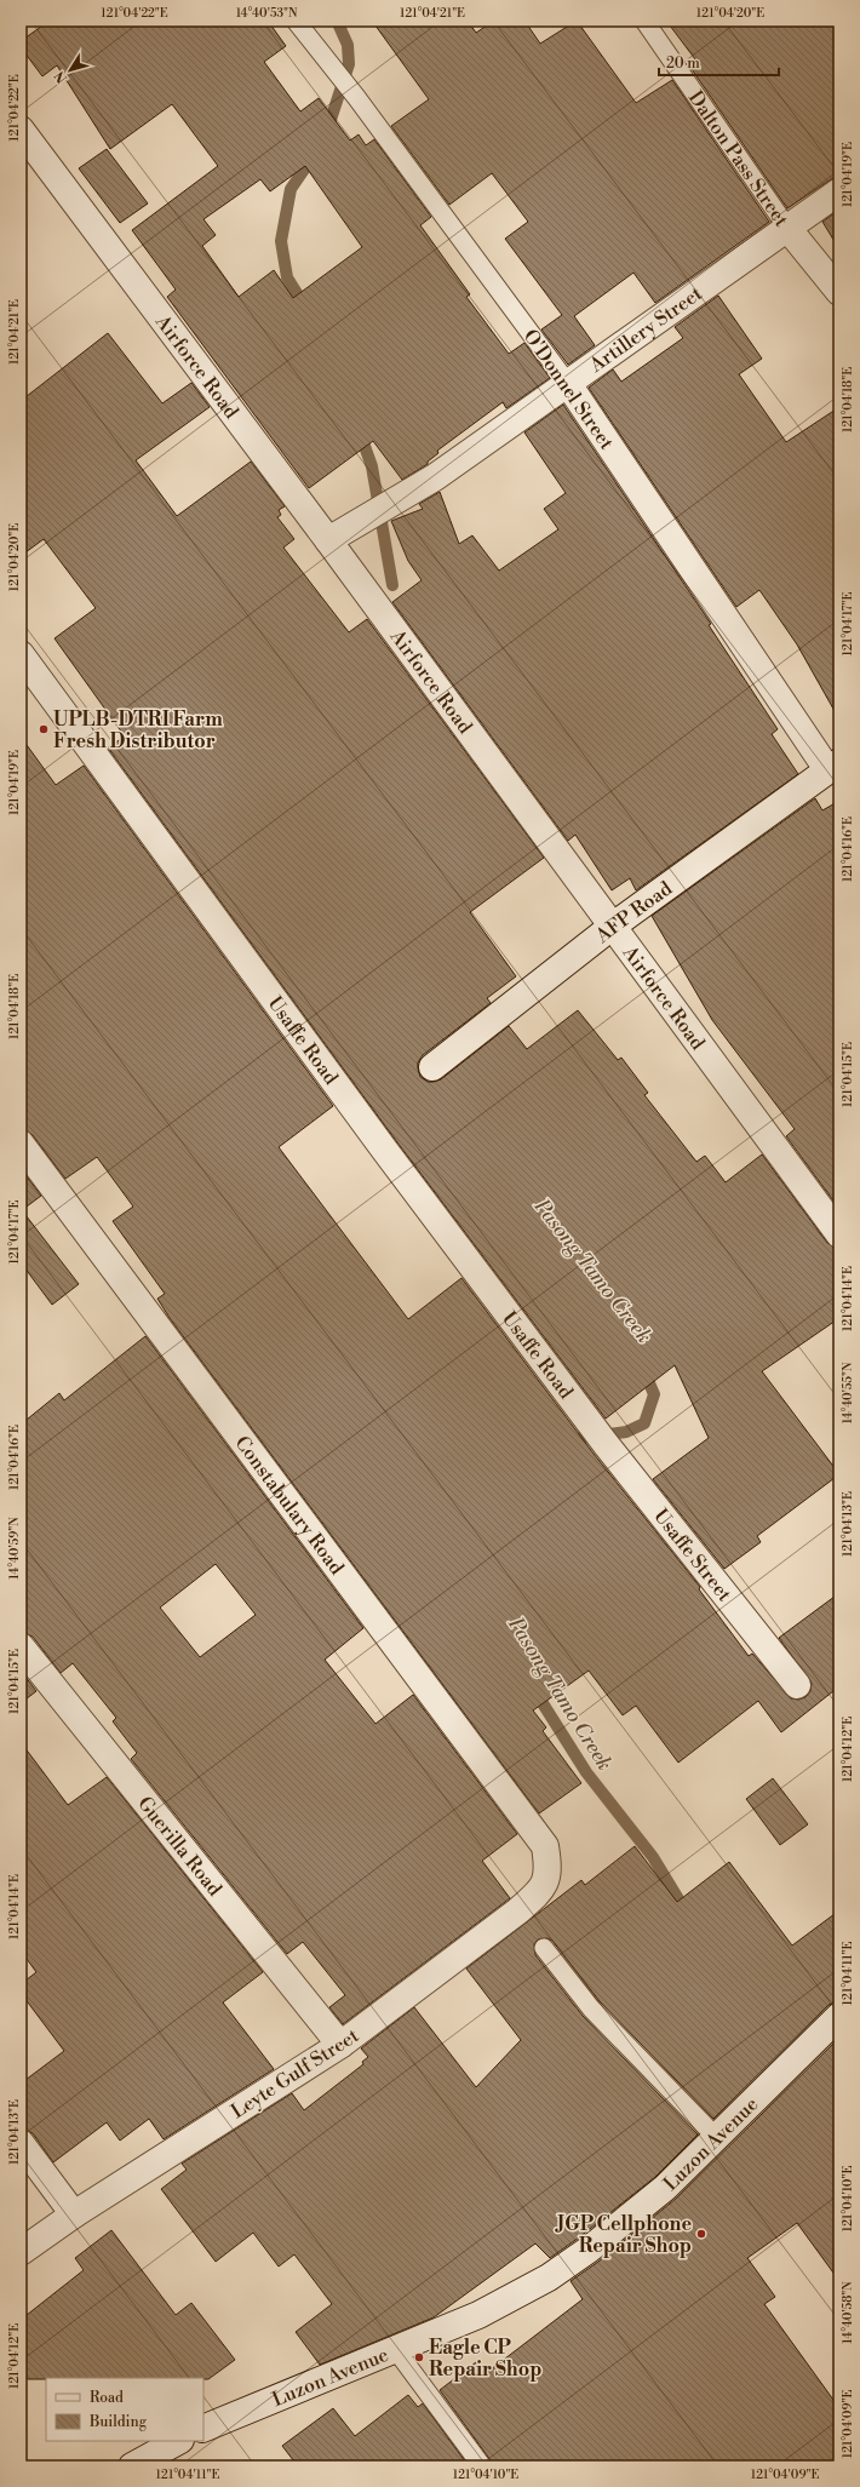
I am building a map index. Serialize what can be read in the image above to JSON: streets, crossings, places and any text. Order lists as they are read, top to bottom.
{
  "streets": {
    "street": [
      "Dalton Pass Street",
      "Artillery Street",
      "Airforce Road",
      "O'Donnel Street",
      "AFP Road",
      "Usaffe Road",
      "Constabulary Road",
      "Usaffe Street",
      "Guerilla Road",
      "Leyte Gulf Street",
      "Luzon Avenue"
    ]
  },
  "crossings": [
    ["Dalton Pass Street", "Artillery Street"],
    ["Artillery Street", "Airforce Road"],
    ["Artillery Street", "O'Donnel Street"],
    ["Airforce Road", "AFP Road"],
    ["O'Donnel Street", "AFP Road"],
    ["Usaffe Road", "Usaffe Street"],
    ["Constabulary Road", "Leyte Gulf Street"],
    ["Guerilla Road", "Leyte Gulf Street"]
  ],
  "water": ["Pasong Tamo Creek"],
  "places": ["UPLB-DTRI Farm Fresh Distributor", "JGP Cellphone Repair Shop", "Eagle CP Repair Shop"],
  "legend": ["Road", "Building"],
  "scale_bar": "20 m",
  "north": "bottom left",
  "coordinates": [
    "121°04'22\"E",
    "14°40'53\"N",
    "121°04'21\"E",
    "121°04'20\"E",
    "121°04'19\"E",
    "121°04'18\"E",
    "121°04'17\"E",
    "121°04'16\"E",
    "121°04'15\"E",
    "121°04'14\"E",
    "14°40'55\"N",
    "121°04'13\"E",
    "14°40'59\"N",
    "121°04'12\"E",
    "121°04'11\"E",
    "121°04'10\"E",
    "14°40'58\"N",
    "121°04'09\"E"
  ]
}
